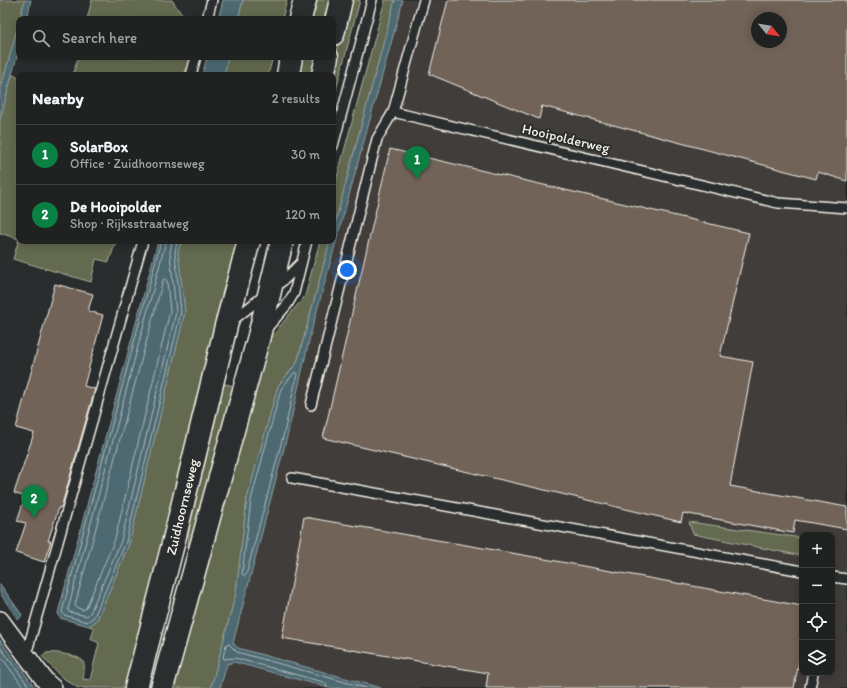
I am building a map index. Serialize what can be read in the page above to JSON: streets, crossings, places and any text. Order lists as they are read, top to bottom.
{
  "streets": {
    "main road": ["Zuidhoornseweg"],
    "lane": ["Hooipolderweg"]
  },
  "north": "bottom right",
  "page": {
    "search": "Search here",
    "heading": ["Nearby", "2 results"],
    "list": [
      {
        "mark": "1",
        "name": "SolarBox",
        "note": "Office · Zuidhoornseweg",
        "value": "30 m"
      },
      {
        "mark": "2",
        "name": "De Hooipolder",
        "note": "Shop · Rijksstraatweg",
        "value": "120 m"
      }
    ],
    "pins": ["1", "2"],
    "map_buttons": ["+", "−"]
  }
}
